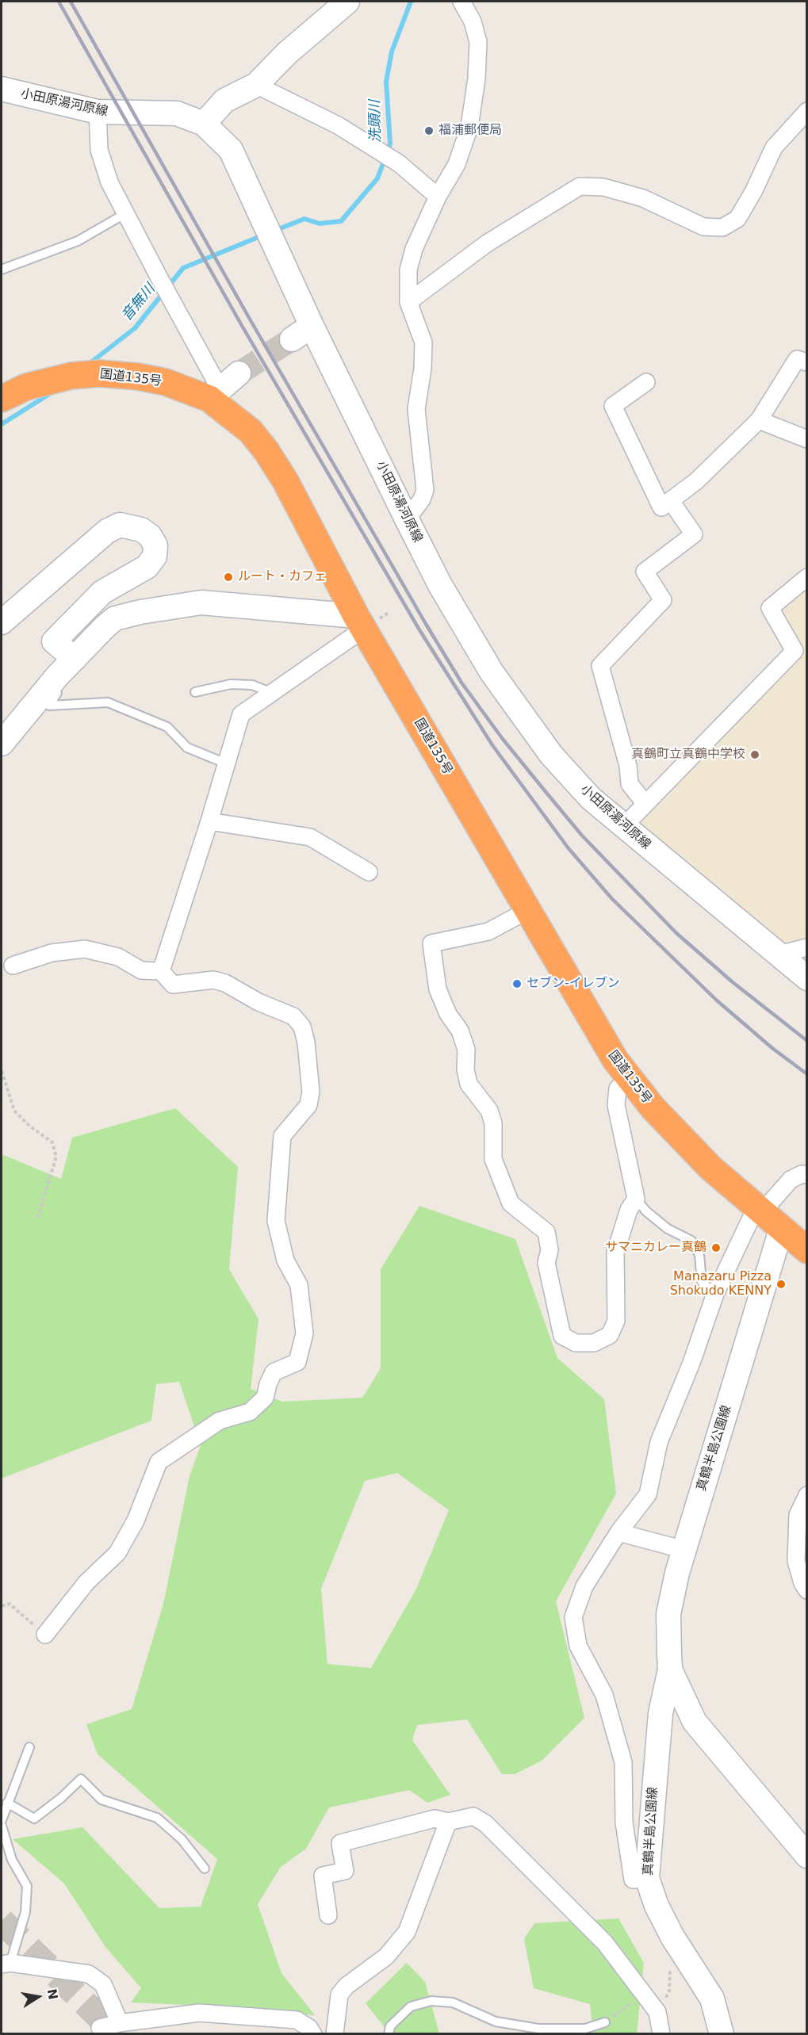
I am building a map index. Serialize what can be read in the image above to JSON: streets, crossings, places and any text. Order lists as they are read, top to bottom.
{
  "streets": {
    "highway": ["国道135号"],
    "main road": ["小田原湯河原線", "真鶴半島公園線"]
  },
  "crossings": [
    ["国道135号", "真鶴半島公園線"]
  ],
  "water": ["洗頭川", "音無川"],
  "places": [
    "福浦郵便局",
    "ルート・カフェ",
    "真鶴町立真鶴中学校",
    "セブン-イレブン",
    "サマニカレー真鶴",
    "Manazaru Pizza Shokudo KENNY"
  ],
  "north": "right"
}
